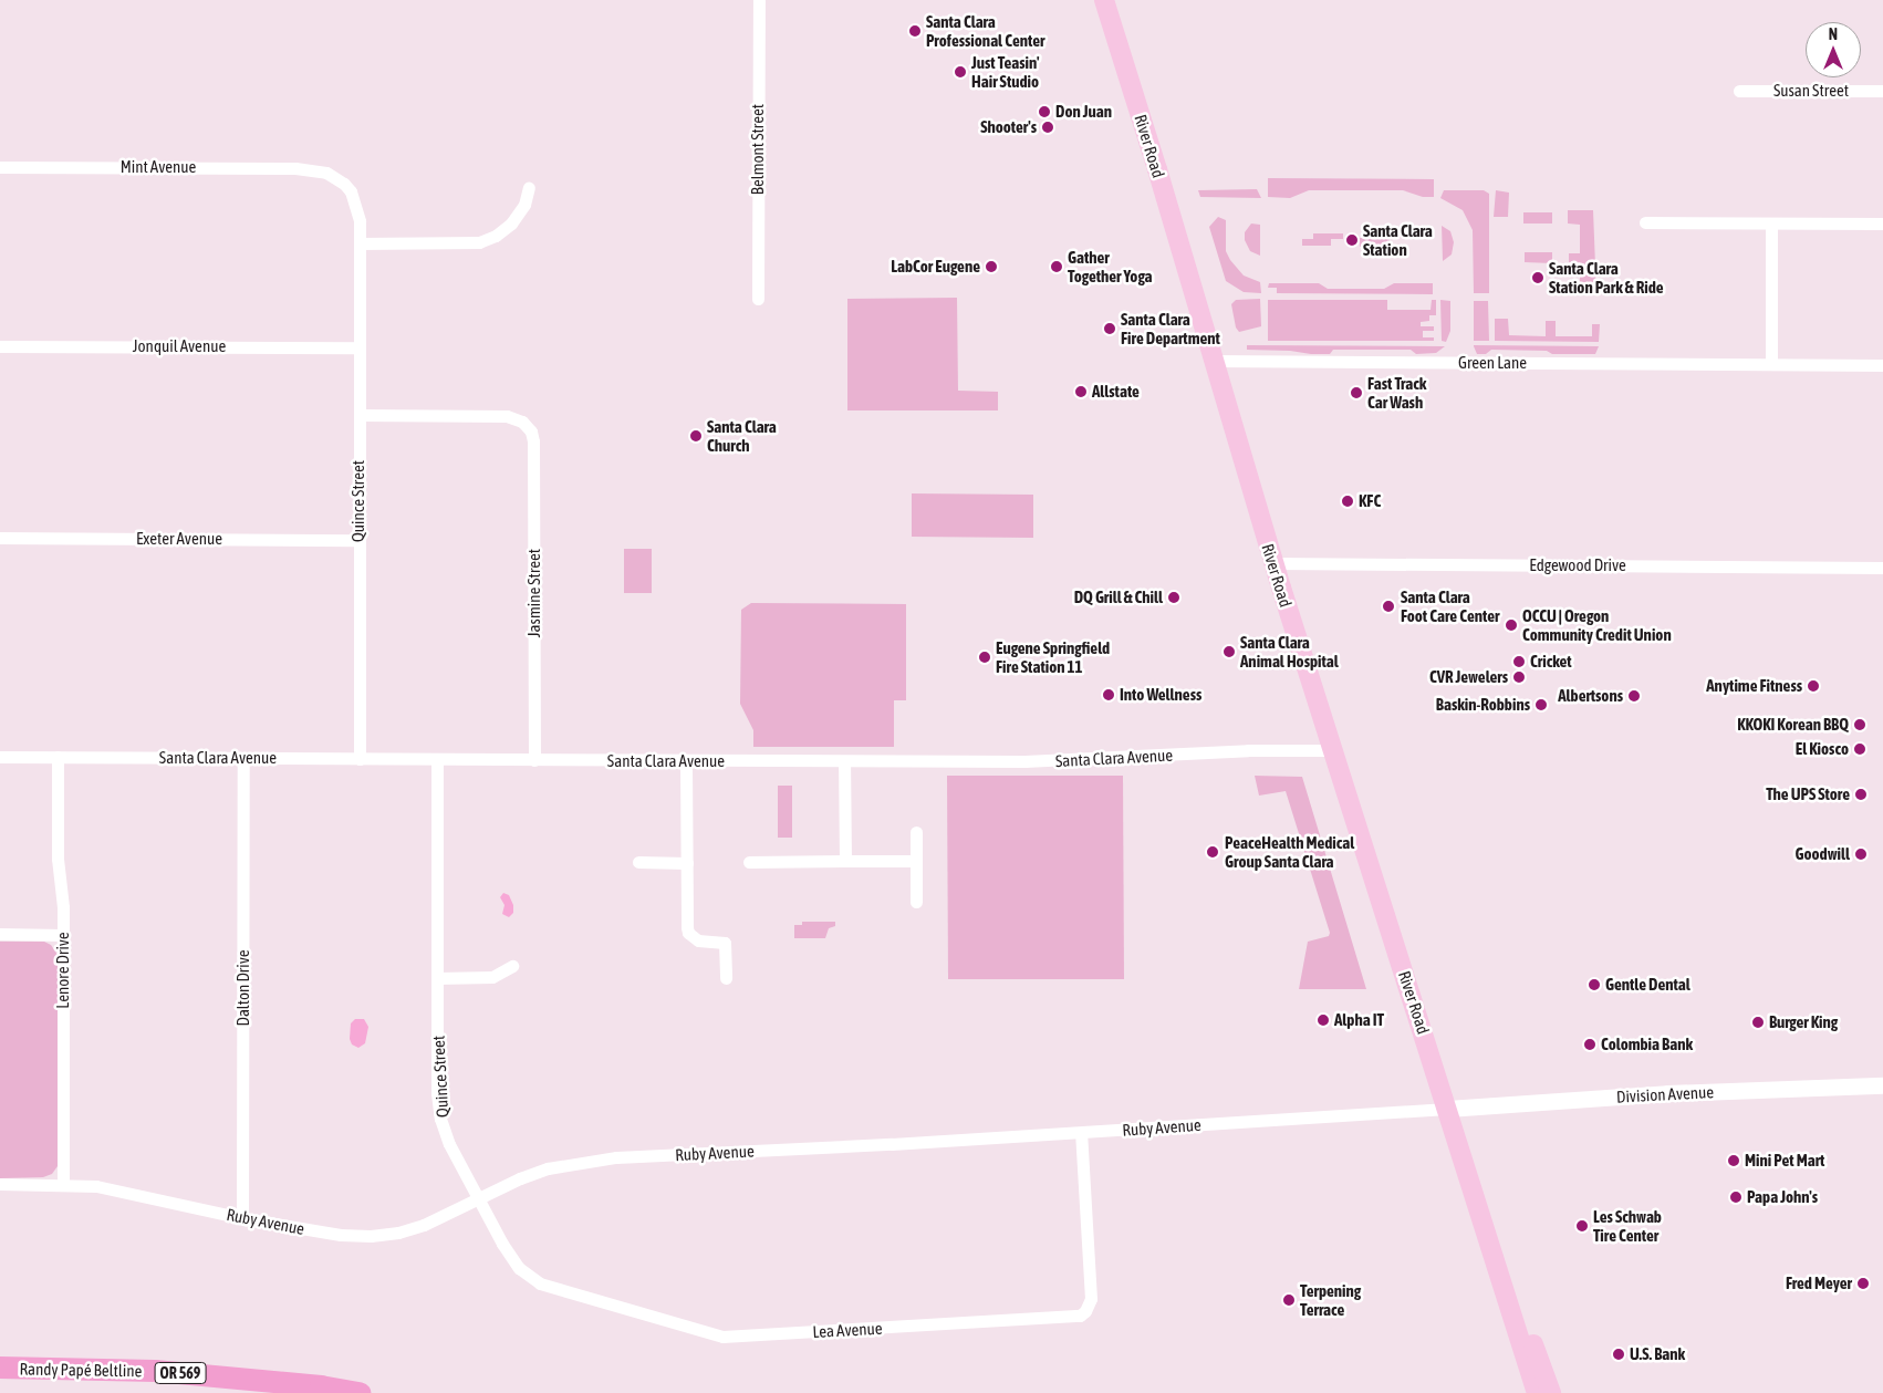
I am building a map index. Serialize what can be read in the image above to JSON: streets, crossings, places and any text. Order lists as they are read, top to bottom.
{
  "streets": {
    "highway": ["Randy Papé Beltline", "OR 569"],
    "main road": ["River Road"],
    "street": [
      "Susan Street",
      "Belmont Street",
      "Mint Avenue",
      "Jonquil Avenue",
      "Green Lane",
      "Quince Street",
      "Exeter Avenue",
      "Edgewood Drive",
      "Jasmine Street",
      "Santa Clara Avenue",
      "Lenore Drive",
      "Dalton Drive",
      "Division Avenue",
      "Ruby Avenue",
      "Lea Avenue"
    ]
  },
  "crossings": [
    ["River Road", "Green Lane"],
    ["River Road", "Edgewood Drive"],
    ["River Road", "Santa Clara Avenue"],
    ["River Road", "Division Avenue"],
    ["River Road", "Ruby Avenue"],
    ["Mint Avenue", "Quince Street"],
    ["Jonquil Avenue", "Quince Street"],
    ["Quince Street", "Exeter Avenue"],
    ["Quince Street", "Jasmine Street"],
    ["Quince Street", "Santa Clara Avenue"],
    ["Quince Street", "Ruby Avenue"],
    ["Quince Street", "Lea Avenue"],
    ["Jasmine Street", "Santa Clara Avenue"],
    ["Santa Clara Avenue", "Lenore Drive"],
    ["Santa Clara Avenue", "Dalton Drive"],
    ["Lenore Drive", "Ruby Avenue"],
    ["Dalton Drive", "Ruby Avenue"],
    ["Division Avenue", "Ruby Avenue"],
    ["Ruby Avenue", "Lea Avenue"]
  ],
  "places": [
    "Santa Clara Professional Center",
    "Just Teasin' Hair Studio",
    "Don Juan",
    "Shooter's",
    "Santa Clara Station",
    "LabCor Eugene",
    "Gather Together Yoga",
    "Santa Clara Station Park & Ride",
    "Santa Clara Fire Department",
    "Allstate",
    "Fast Track Car Wash",
    "Santa Clara Church",
    "KFC",
    "DQ Grill & Chill",
    "Santa Clara Foot Care Center",
    "OCCU | Oregon Community Credit Union",
    "Santa Clara Animal Hospital",
    "Eugene Springfield Fire Station 11",
    "Cricket",
    "CVR Jewelers",
    "Anytime Fitness",
    "Into Wellness",
    "Albertsons",
    "Baskin-Robbins",
    "KKOKI Korean BBQ",
    "El Kiosco",
    "The UPS Store",
    "PeaceHealth Medical Group Santa Clara",
    "Goodwill",
    "Gentle Dental",
    "Alpha IT",
    "Burger King",
    "Colombia Bank",
    "Mini Pet Mart",
    "Papa John's",
    "Les Schwab Tire Center",
    "Fred Meyer",
    "Terpening Terrace",
    "U.S. Bank"
  ],
  "north": "top"
}
